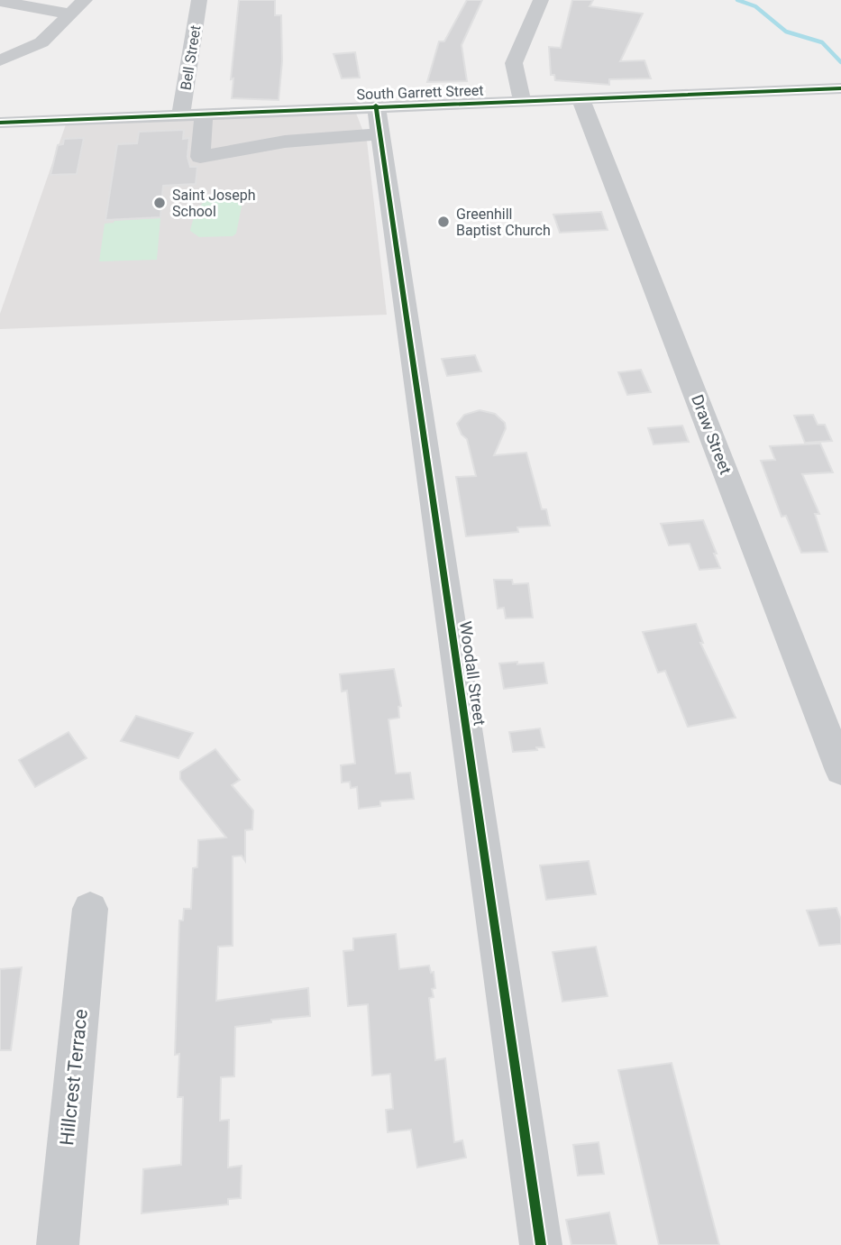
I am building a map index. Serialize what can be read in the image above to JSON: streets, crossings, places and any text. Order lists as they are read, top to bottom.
{
  "streets": {
    "street": [
      "Bell Street",
      "South Garrett Street",
      "Draw Street",
      "Woodall Street",
      "Hillcrest Terrace"
    ]
  },
  "crossings": [
    ["Bell Street", "South Garrett Street"],
    ["South Garrett Street", "Draw Street"],
    ["South Garrett Street", "Woodall Street"]
  ],
  "places": ["Saint Joseph School", "Greenhill Baptist Church"]
}
